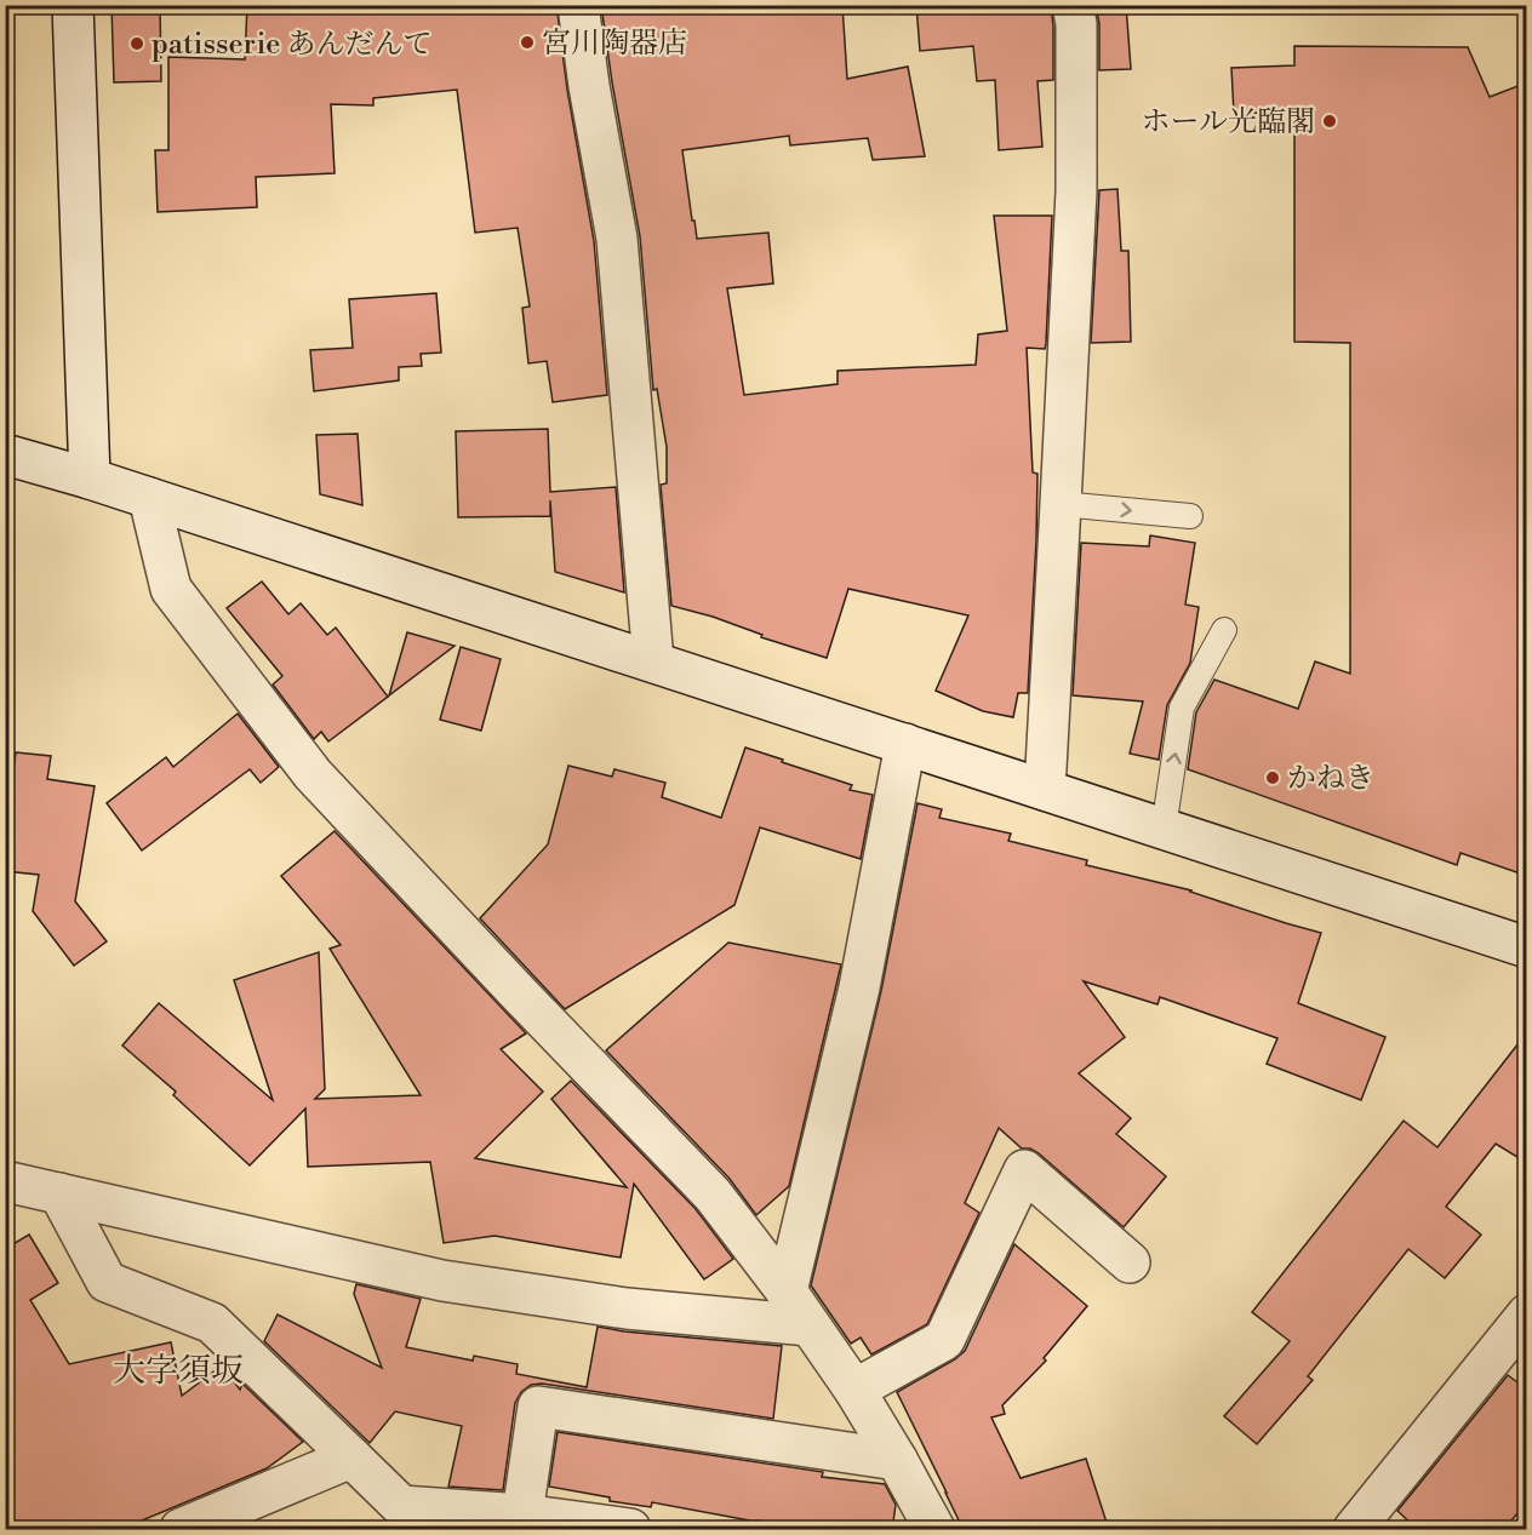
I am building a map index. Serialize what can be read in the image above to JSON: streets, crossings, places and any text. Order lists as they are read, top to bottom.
{
  "districts": ["大字須坂"],
  "places": [
    "宮川陶器店",
    "patisserie あんだんて",
    "ホール光臨閣",
    "かねき"
  ]
}
